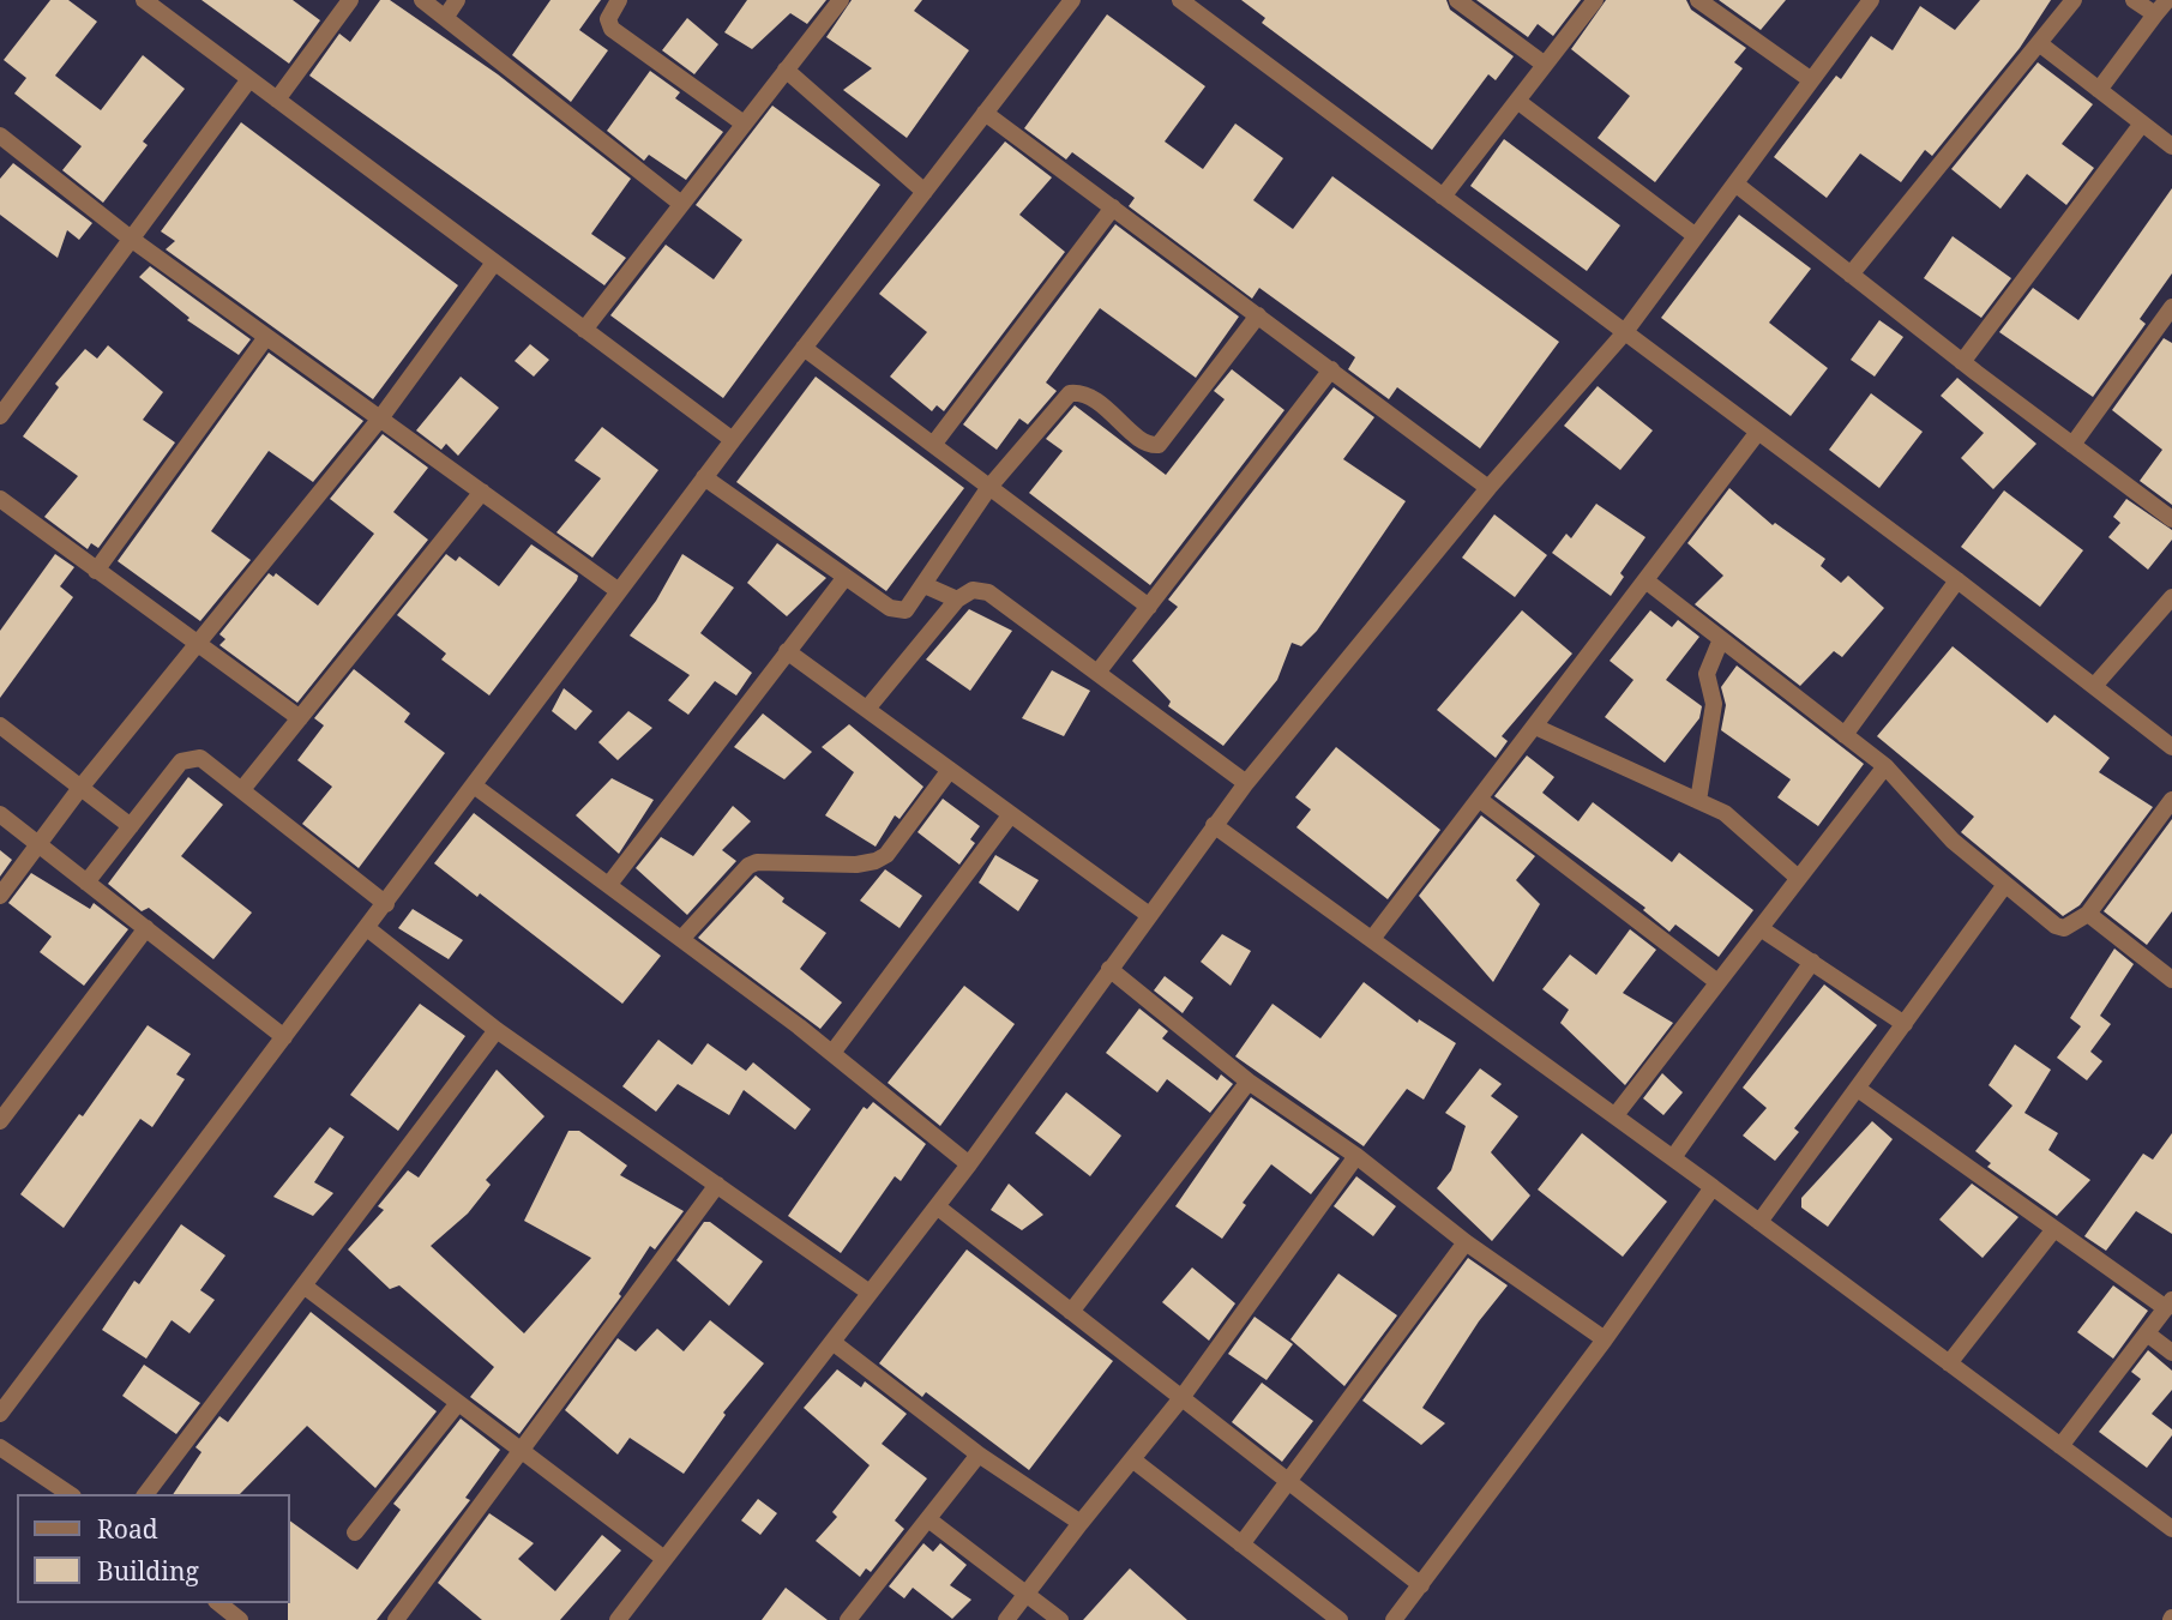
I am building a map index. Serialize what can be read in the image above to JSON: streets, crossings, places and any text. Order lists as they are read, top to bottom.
{
  "legend": ["Road", "Building"]
}
